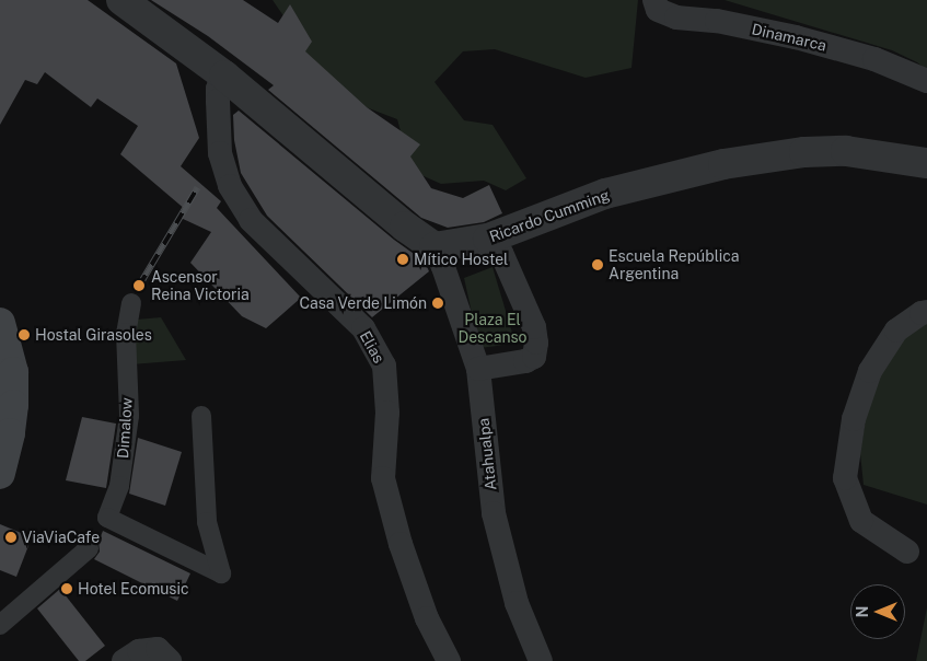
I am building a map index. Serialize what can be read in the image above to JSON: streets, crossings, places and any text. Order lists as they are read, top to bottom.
{
  "streets": {
    "street": [
      "Dinamarca",
      "Ricardo Cumming",
      "Elias",
      "Dimalow",
      "Atahualpa"
    ]
  },
  "crossings": [
    ["Ricardo Cumming", "Atahualpa"]
  ],
  "parks": ["Plaza El Descanso"],
  "places": [
    "Mítico Hostel",
    "Escuela República Argentina",
    "Ascensor Reina Victoria",
    "Casa Verde Limón",
    "Hostal Girasoles",
    "ViaViaCafe",
    "Hotel Ecomusic"
  ],
  "north": "left"
}
